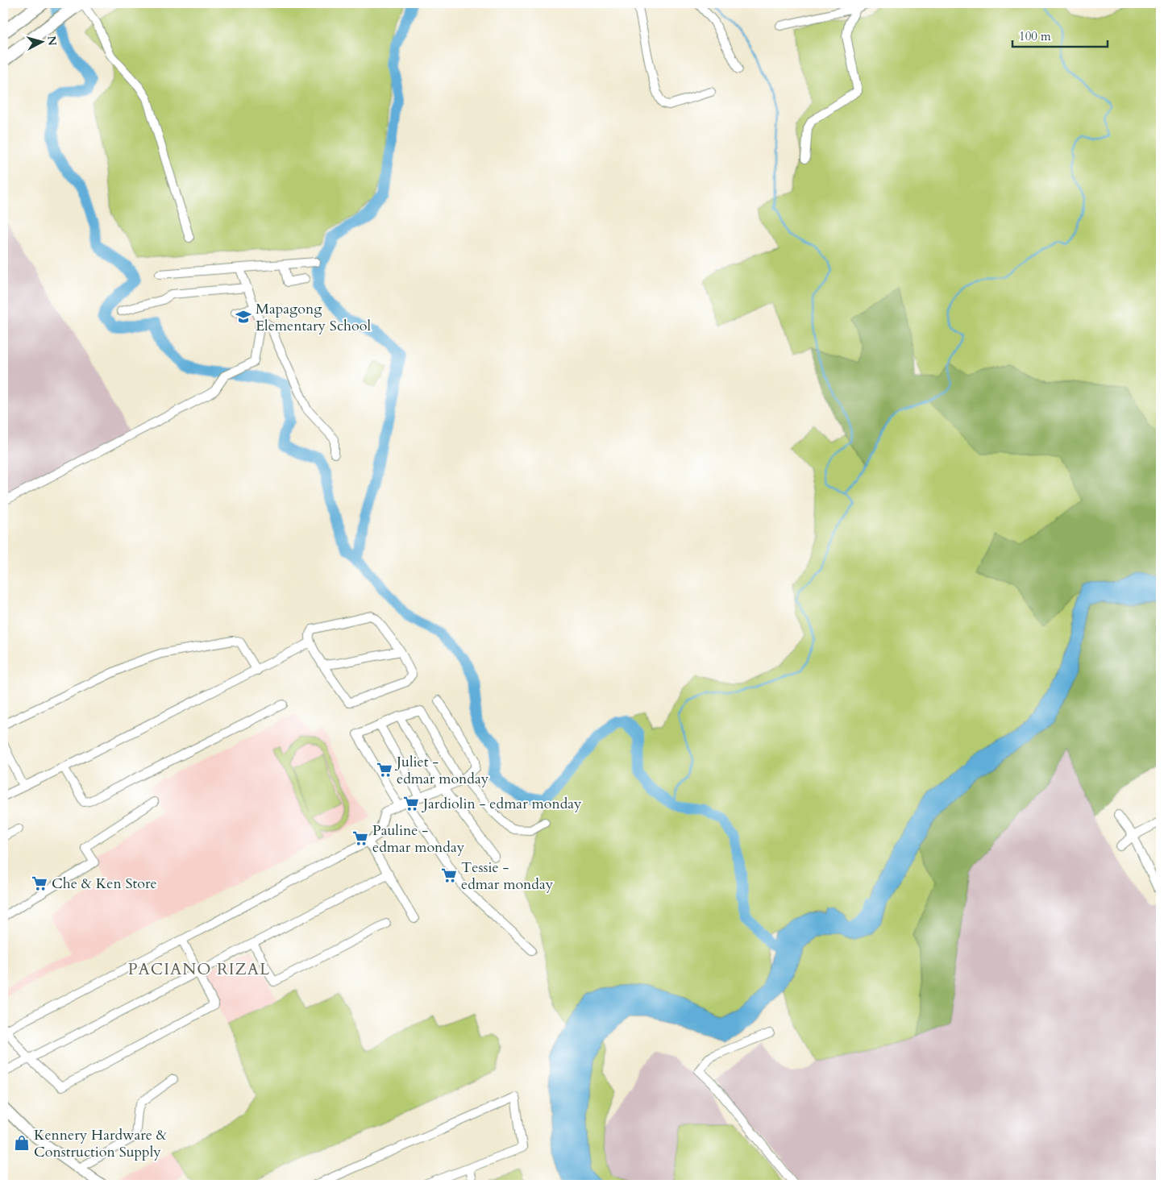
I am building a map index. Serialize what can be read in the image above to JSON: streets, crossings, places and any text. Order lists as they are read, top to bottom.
{
  "districts": ["PACIANO RIZAL"],
  "places": {
    "school or university": ["Mapagong Elementary School"],
    "supermarket": [
      "Juliet - edmar monday",
      "Jardiolin - edmar monday",
      "Pauline - edmar monday",
      "Tessie - edmar monday",
      "Che & Ken Store"
    ],
    "shop": ["Kennery Hardware & Construction Supply"]
  },
  "scale_bar": "100 m",
  "north": "right"
}
